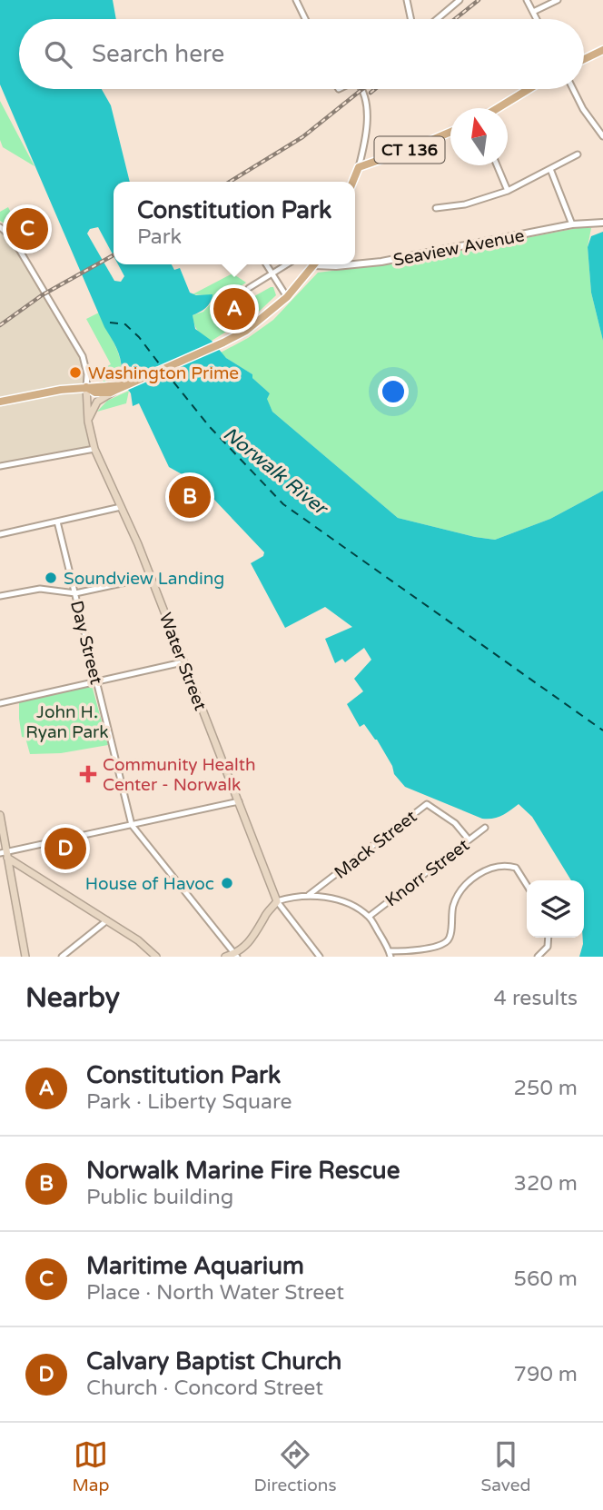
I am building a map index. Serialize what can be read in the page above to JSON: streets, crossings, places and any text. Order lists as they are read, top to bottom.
{
  "streets": {
    "main road": ["CT 136", "Water Street"],
    "street": [
      "Seaview Avenue",
      "Day Street",
      "Mack Street",
      "Knorr Street"
    ]
  },
  "crossings": [
    ["Mack Street", "Knorr Street"]
  ],
  "water": ["Norwalk River"],
  "parks": ["John H. Ryan Park"],
  "places": {
    "other": ["Washington Prime", "Soundview Landing", "House of Havoc"],
    "health": ["Community Health Center - Norwalk"]
  },
  "north": "top",
  "page": {
    "search": "Search here",
    "popup": ["Constitution Park", "Park"],
    "pins": [
      "C",
      "A",
      "B",
      "D"
    ],
    "heading": ["Nearby", "4 results"],
    "list": [
      {
        "mark": "A",
        "name": "Constitution Park",
        "note": "Park · Liberty Square",
        "value": "250 m"
      },
      {
        "mark": "B",
        "name": "Norwalk Marine Fire Rescue",
        "note": "Public building",
        "value": "320 m"
      },
      {
        "mark": "C",
        "name": "Maritime Aquarium",
        "note": "Place · North Water Street",
        "value": "560 m"
      },
      {
        "mark": "D",
        "name": "Calvary Baptist Church",
        "note": "Church · Concord Street",
        "value": "790 m"
      }
    ],
    "nav": ["Map", "Directions", "Saved"]
  }
}
